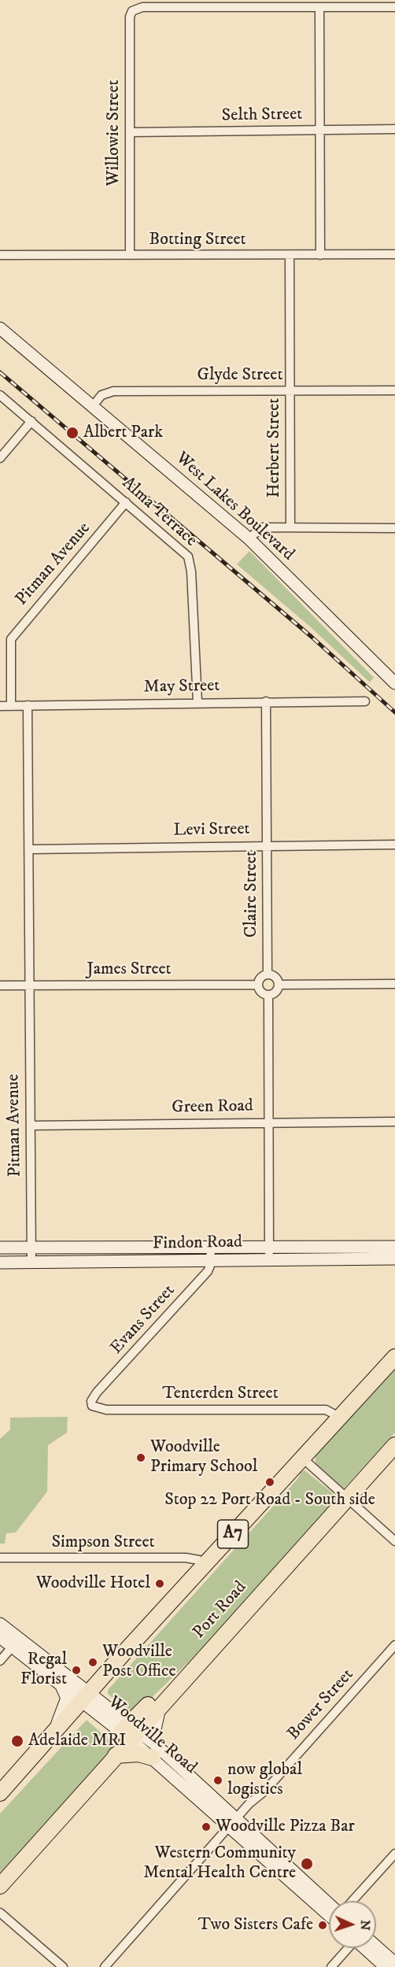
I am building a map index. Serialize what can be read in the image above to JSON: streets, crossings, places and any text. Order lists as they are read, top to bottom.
{
  "streets": {
    "highway": ["A7", "Port Road"],
    "main road": ["West Lakes Boulevard", "Findon Road", "Woodville Road"],
    "street": [
      "Selth Street",
      "Willowie Street",
      "Botting Street",
      "Glyde Street",
      "Herbert Street",
      "Alma Terrace",
      "Pitman Avenue",
      "May Street",
      "Levi Street",
      "Claire Street",
      "James Street",
      "Green Road",
      "Evans Street",
      "Tenterden Street",
      "Simpson Street",
      "Bower Street"
    ]
  },
  "crossings": [
    ["Selth Street", "Willowie Street"],
    ["Willowie Street", "Botting Street"],
    ["Botting Street", "Herbert Street"],
    ["Glyde Street", "Herbert Street"],
    ["Glyde Street", "West Lakes Boulevard"],
    ["Alma Terrace", "Pitman Avenue"],
    ["Alma Terrace", "May Street"],
    ["Pitman Avenue", "May Street"],
    ["Pitman Avenue", "Levi Street"],
    ["Pitman Avenue", "James Street"],
    ["Pitman Avenue", "Green Road"],
    ["Pitman Avenue", "Findon Road"],
    ["May Street", "Claire Street"],
    ["Levi Street", "Claire Street"],
    ["Claire Street", "James Street"],
    ["Findon Road", "Evans Street"],
    ["Evans Street", "Tenterden Street"],
    ["Tenterden Street", "A7"],
    ["A7", "Simpson Street"],
    ["A7", "Woodville Road"],
    ["Port Road", "Woodville Road"],
    ["Bower Street", "Woodville Road"]
  ],
  "places": [
    "Albert Park",
    "Woodville Primary School",
    "Stop 22 Port Road - South side",
    "Woodville Hotel",
    "Woodville Post Office",
    "Regal Florist",
    "Adelaide MRI",
    "now global logistics",
    "Woodville Pizza Bar",
    "Western Community Mental Health Centre",
    "Two Sisters Cafe"
  ],
  "north": "right"
}
